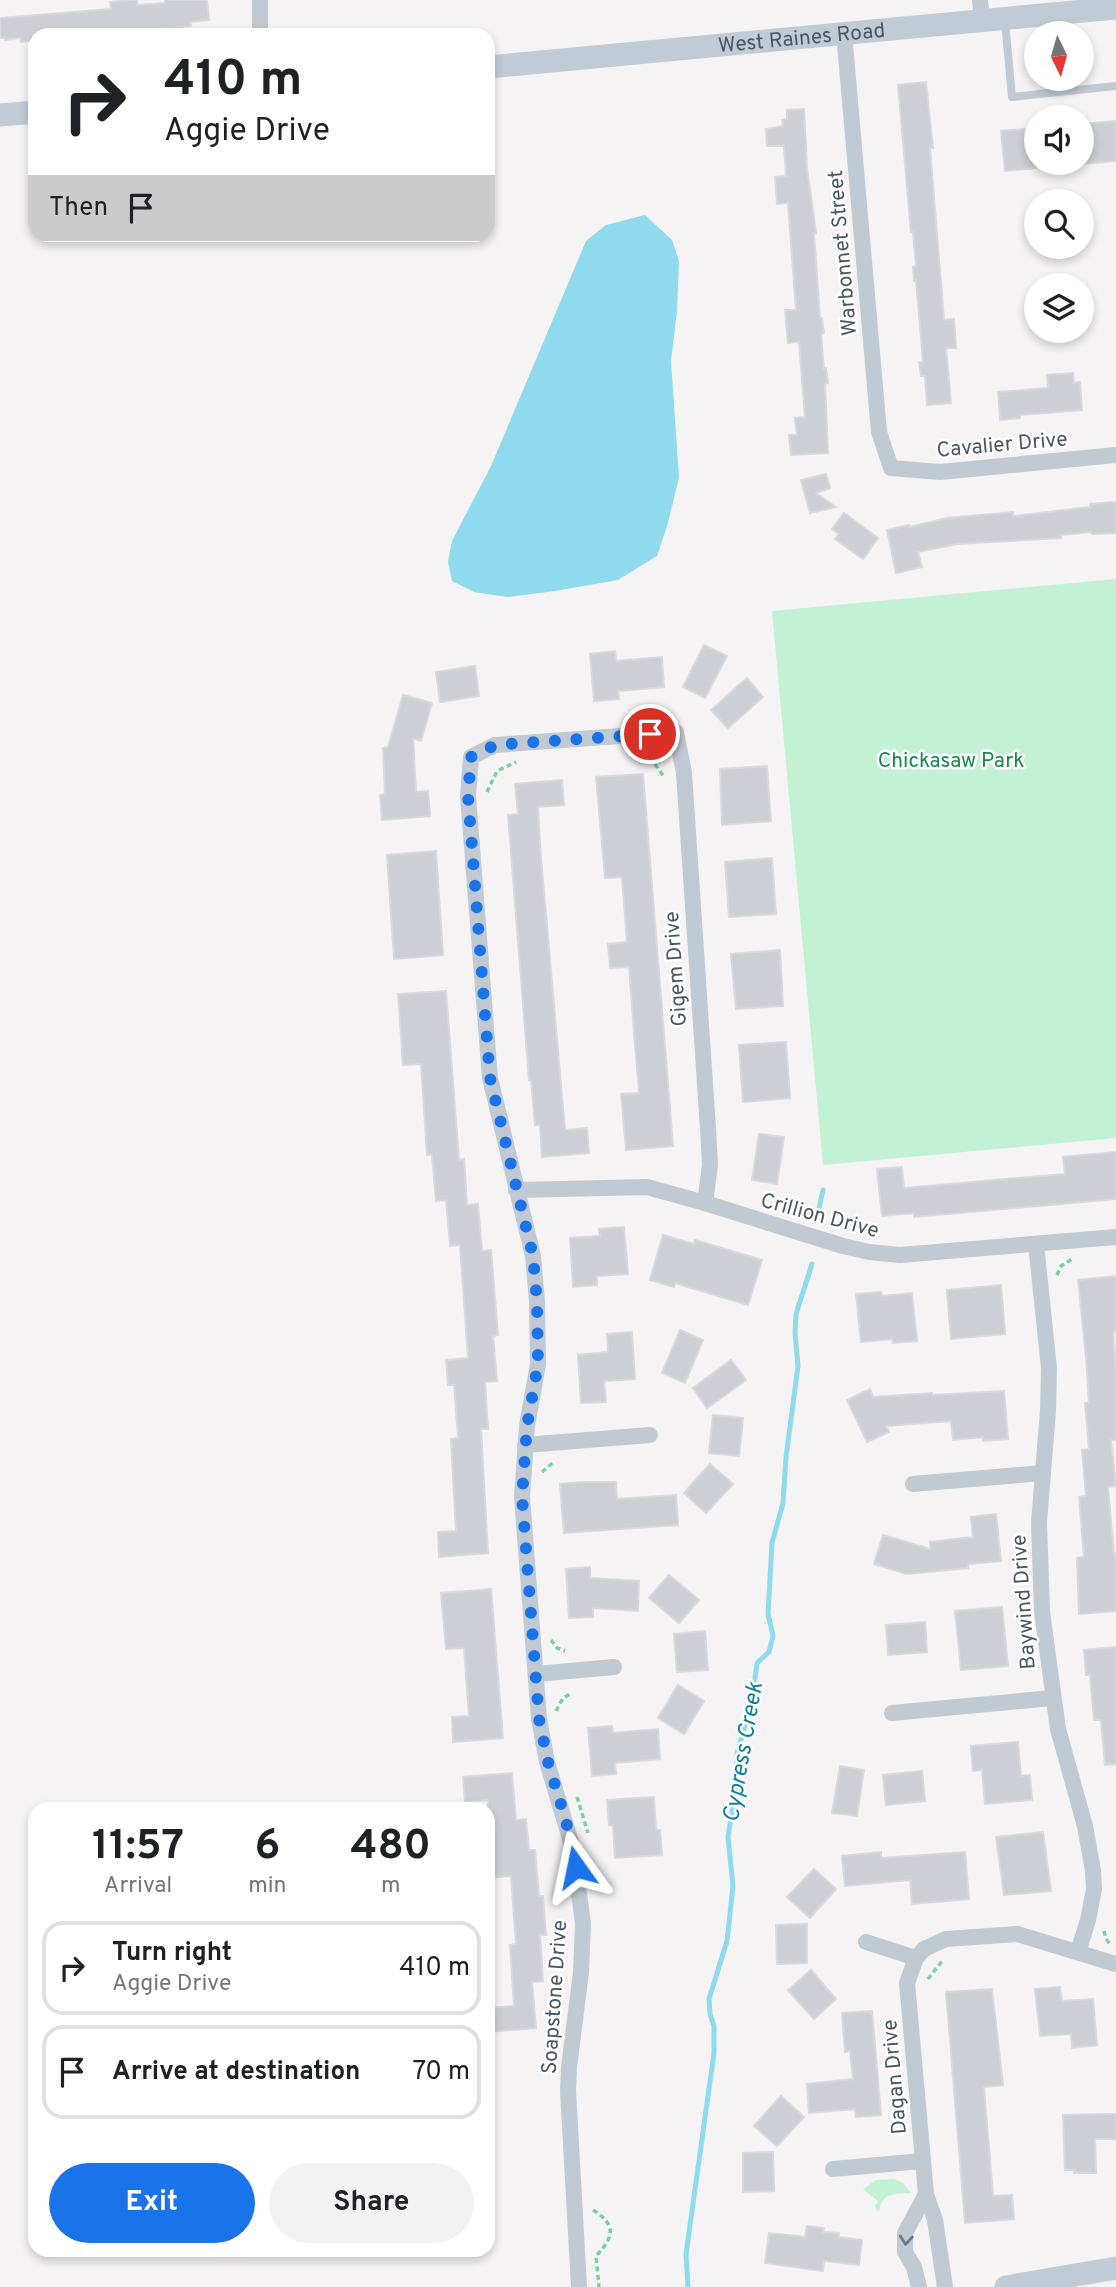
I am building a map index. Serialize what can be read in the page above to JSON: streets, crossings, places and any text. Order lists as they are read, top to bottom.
{
  "streets": {
    "main road": ["West Raines Road"],
    "street": [
      "Warbonnet Street",
      "Cavalier Drive",
      "Gigem Drive",
      "Crillion Drive",
      "Baywind Drive",
      "Soapstone Drive",
      "Dagan Drive"
    ]
  },
  "crossings": [
    ["West Raines Road", "Warbonnet Street"],
    ["Warbonnet Street", "Cavalier Drive"],
    ["Gigem Drive", "Crillion Drive"],
    ["Gigem Drive", "Soapstone Drive"],
    ["Crillion Drive", "Baywind Drive"],
    ["Crillion Drive", "Soapstone Drive"]
  ],
  "water": ["Cypress Creek"],
  "parks": ["Chickasaw Park"],
  "north": "bottom",
  "page": {
    "turn": ["410 m", "Aggie Drive"],
    "then": "Then",
    "eta": [
      "11:57",
      "Arrival",
      "6",
      "min",
      "480",
      "m"
    ],
    "list": [
      {
        "name": "Turn right",
        "note": "Aggie Drive",
        "value": "410 m"
      },
      {
        "name": "Arrive at destination",
        "value": "70 m"
      }
    ],
    "buttons": ["Exit", "Share"]
  }
}
